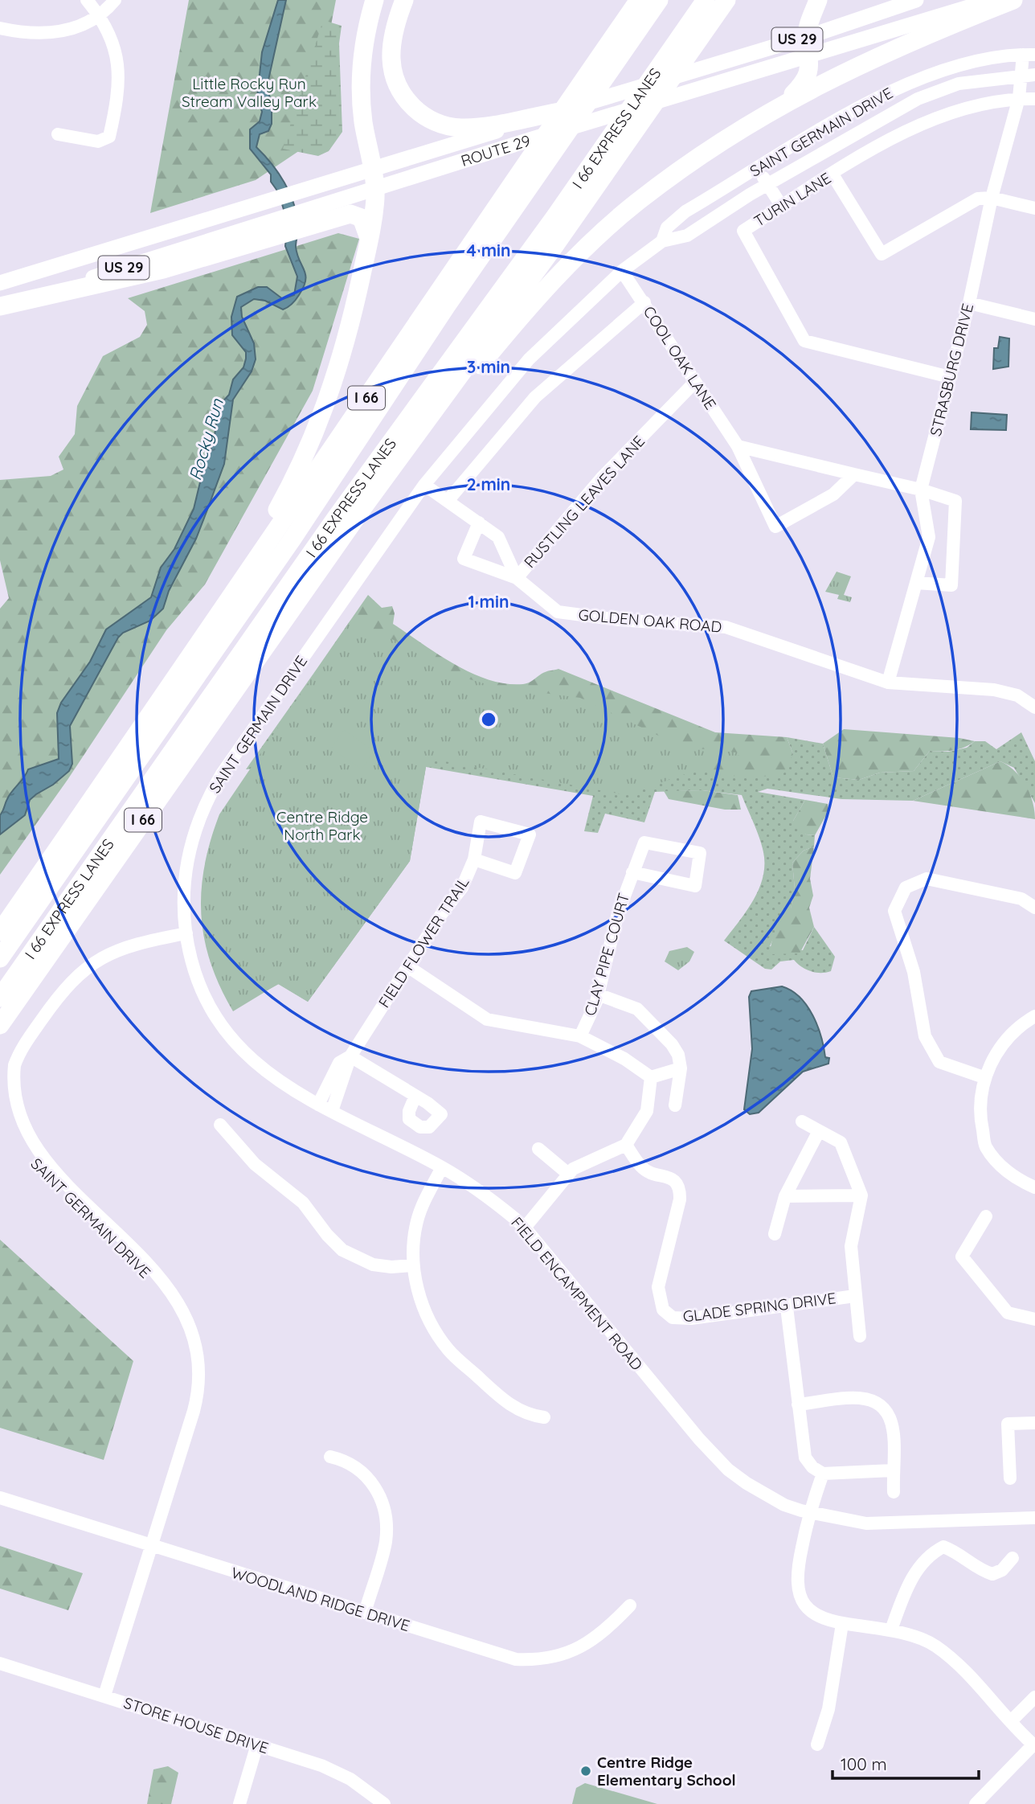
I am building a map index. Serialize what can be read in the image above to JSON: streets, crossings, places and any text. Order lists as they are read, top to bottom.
{
  "streets": {
    "highway": ["I 66 EXPRESS LANES", "I 66"],
    "main road": ["US 29", "ROUTE 29"],
    "street": [
      "SAINT GERMAIN DRIVE",
      "TURIN LANE",
      "COOL OAK LANE",
      "STRASBURG DRIVE",
      "RUSTLING LEAVES LANE",
      "GOLDEN OAK ROAD",
      "FIELD FLOWER TRAIL",
      "CLAY PIPE COURT",
      "FIELD ENCAMPMENT ROAD",
      "GLADE SPRING DRIVE",
      "WOODLAND RIDGE DRIVE",
      "STORE HOUSE DRIVE"
    ]
  },
  "crossings": [
    ["SAINT GERMAIN DRIVE", "COOL OAK LANE"],
    ["SAINT GERMAIN DRIVE", "STRASBURG DRIVE"],
    ["SAINT GERMAIN DRIVE", "GOLDEN OAK ROAD"],
    ["SAINT GERMAIN DRIVE", "FIELD ENCAMPMENT ROAD"],
    ["SAINT GERMAIN DRIVE", "WOODLAND RIDGE DRIVE"],
    ["SAINT GERMAIN DRIVE", "STORE HOUSE DRIVE"],
    ["TURIN LANE", "STRASBURG DRIVE"],
    ["COOL OAK LANE", "RUSTLING LEAVES LANE"],
    ["STRASBURG DRIVE", "GOLDEN OAK ROAD"],
    ["RUSTLING LEAVES LANE", "GOLDEN OAK ROAD"],
    ["FIELD FLOWER TRAIL", "FIELD ENCAMPMENT ROAD"]
  ],
  "water": ["Rocky Run"],
  "parks": ["Little Rocky Run Stream Valley Park", "Centre Ridge North Park"],
  "places": ["Centre Ridge Elementary School"],
  "scale_bar": "100 m",
  "rings": [
    "4 min",
    "3 min",
    "2 min",
    "1 min"
  ]
}
